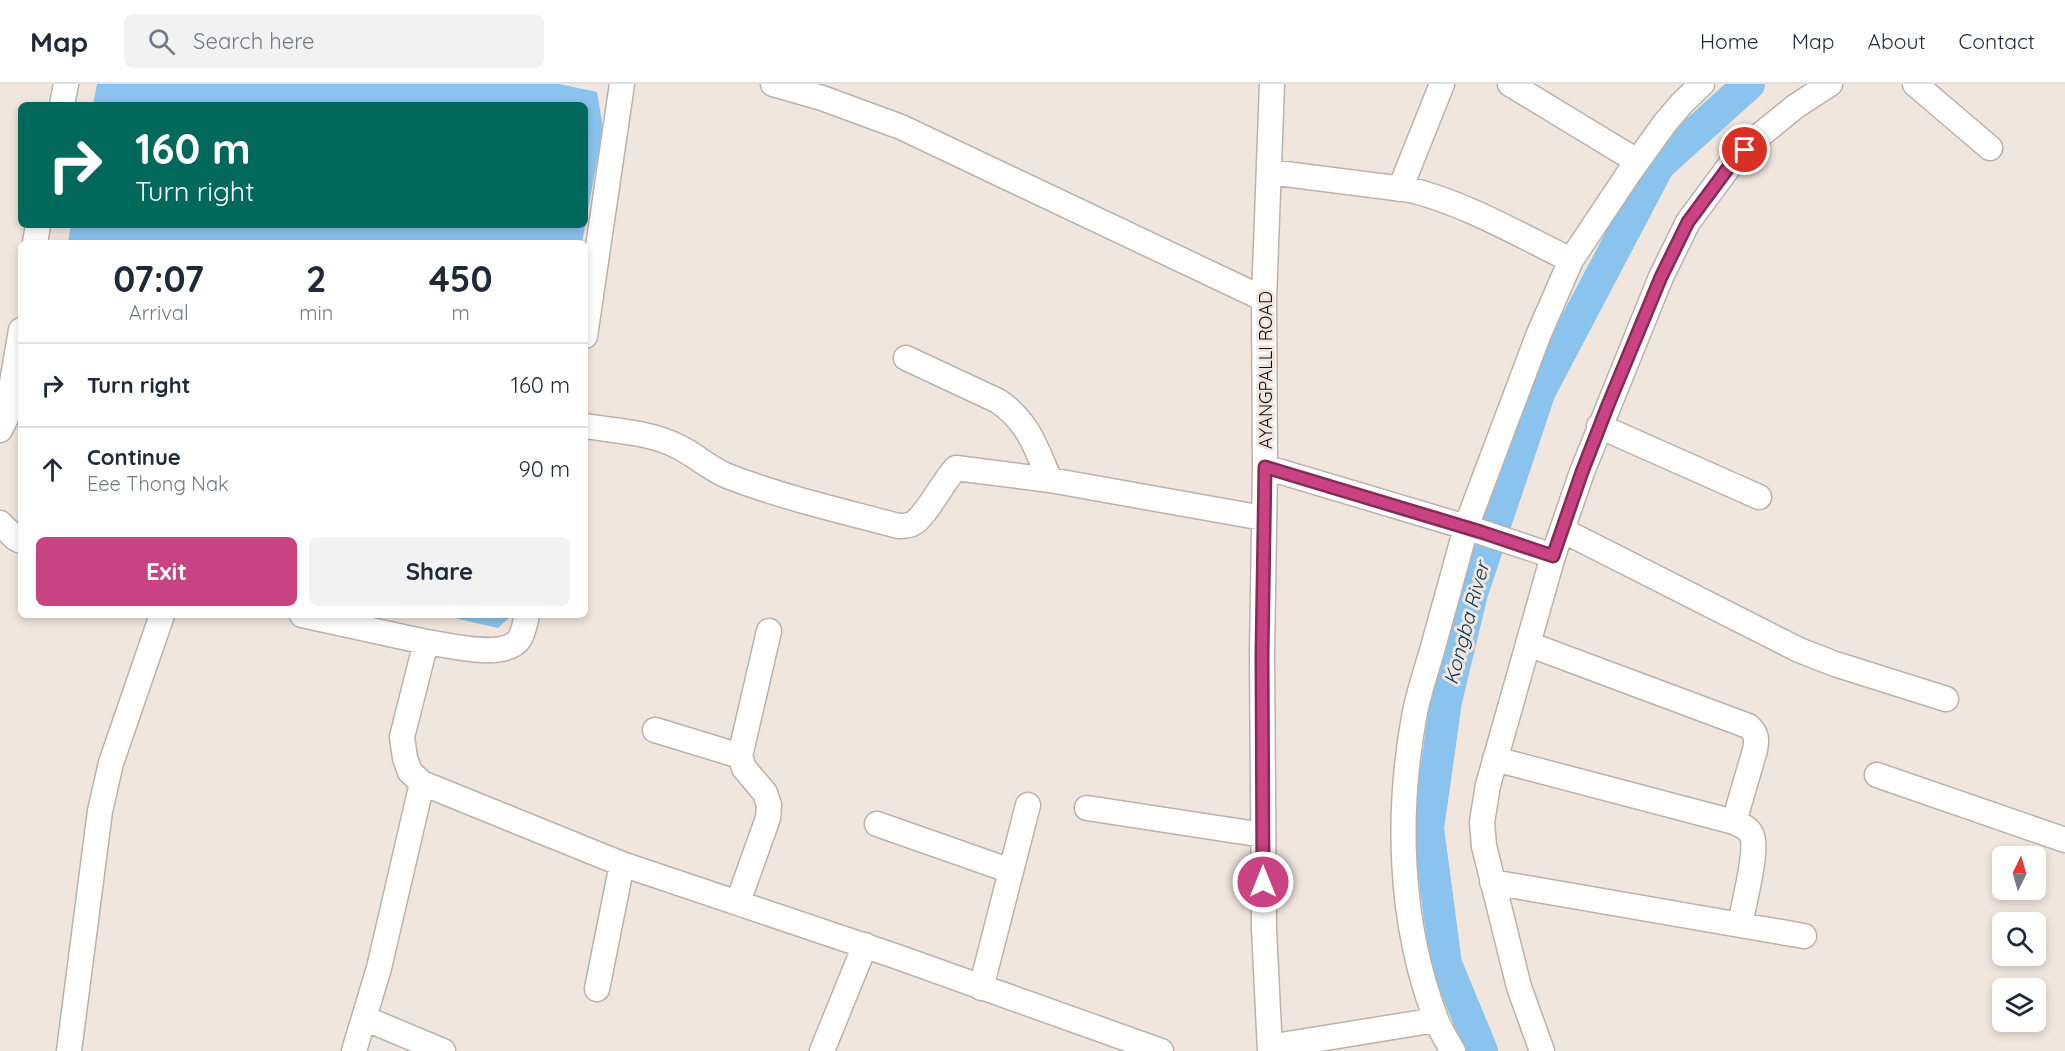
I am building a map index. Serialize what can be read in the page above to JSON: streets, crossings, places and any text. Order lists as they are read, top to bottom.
{
  "streets": {
    "street": ["AYANGPALLI ROAD"]
  },
  "water": ["Kongba River"],
  "north": "top",
  "page": {
    "header": "Map",
    "search": "Search here",
    "nav": [
      "Home",
      "Map",
      "About",
      "Contact"
    ],
    "turn": ["160 m", "Turn right"],
    "eta": [
      "07:07",
      "Arrival",
      "2",
      "min",
      "450",
      "m"
    ],
    "list": [
      {
        "name": "Turn right",
        "value": "160 m"
      },
      {
        "name": "Continue",
        "note": "Eee Thong Nak",
        "value": "90 m"
      }
    ],
    "buttons": ["Exit", "Share"]
  }
}
